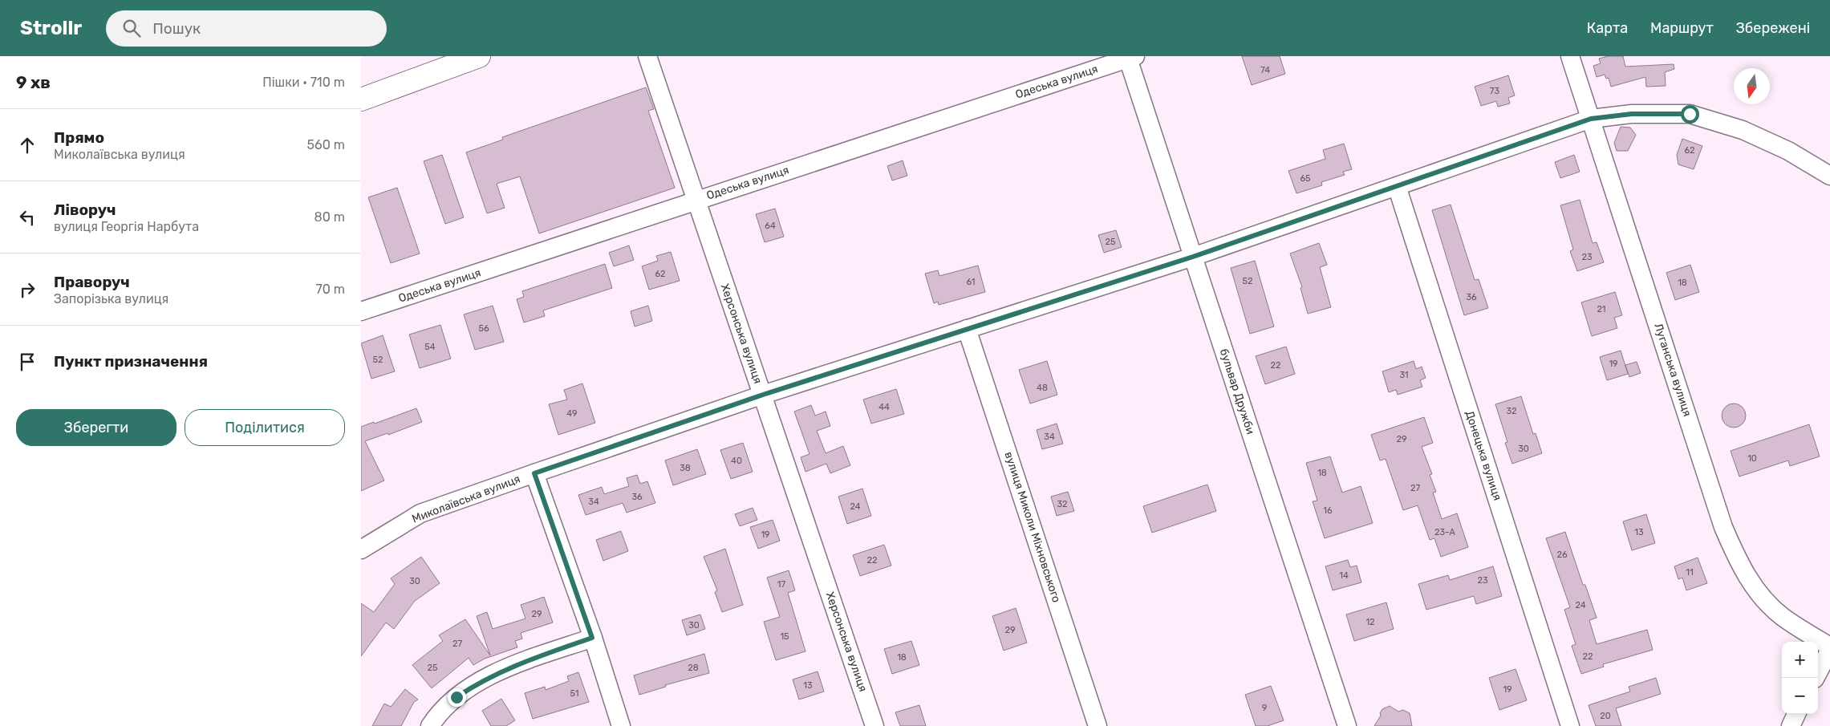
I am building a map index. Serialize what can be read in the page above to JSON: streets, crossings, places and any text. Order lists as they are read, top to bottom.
{
  "streets": {
    "street": [
      "Одеська вулиця",
      "Херсонська вулиця",
      "Луганська вулиця",
      "бульвар Дружби",
      "Донецька вулиця",
      "Миколаївська вулиця",
      "вулиця Миколи Міхновського"
    ]
  },
  "crossings": [
    ["Одеська вулиця", "Херсонська вулиця"],
    ["Одеська вулиця", "бульвар Дружби"],
    ["Херсонська вулиця", "Миколаївська вулиця"],
    ["Луганська вулиця", "Миколаївська вулиця"],
    ["бульвар Дружби", "Миколаївська вулиця"],
    ["Донецька вулиця", "Миколаївська вулиця"],
    ["Миколаївська вулиця", "вулиця Миколи Міхновського"]
  ],
  "house_numbers": [
    "74",
    "73",
    "62",
    "65",
    "64",
    "25",
    "23",
    "62",
    "52",
    "61",
    "18",
    "36",
    "21",
    "56",
    "54",
    "52",
    "19",
    "22",
    "31",
    "48",
    "44",
    "32",
    "49",
    "34",
    "29",
    "30",
    "10",
    "40",
    "38",
    "18",
    "27",
    "36",
    "34",
    "32",
    "24",
    "16",
    "23-А",
    "13",
    "19",
    "26",
    "22",
    "11",
    "14",
    "23",
    "30",
    "17",
    "24",
    "29",
    "12",
    "30",
    "29",
    "15",
    "27",
    "22",
    "18",
    "25",
    "28",
    "13",
    "19",
    "51",
    "9",
    "20"
  ],
  "north": "bottom",
  "page": {
    "header": "Strollr",
    "search": "Пошук",
    "nav": ["Карта", "Маршрут", "Збережені"],
    "heading": ["9 хв", "Пішки · 710 m"],
    "list": [
      ["Прямо", "Миколаївська вулиця", "560 m"],
      ["Ліворуч", "вулиця Георгія Нарбута", "80 m"],
      ["Праворуч", "Запорізька вулиця", "70 m"],
      "Пункт призначення"
    ],
    "buttons": ["Зберегти", "Поділитися"],
    "map_buttons": ["+", "−"]
  }
}
